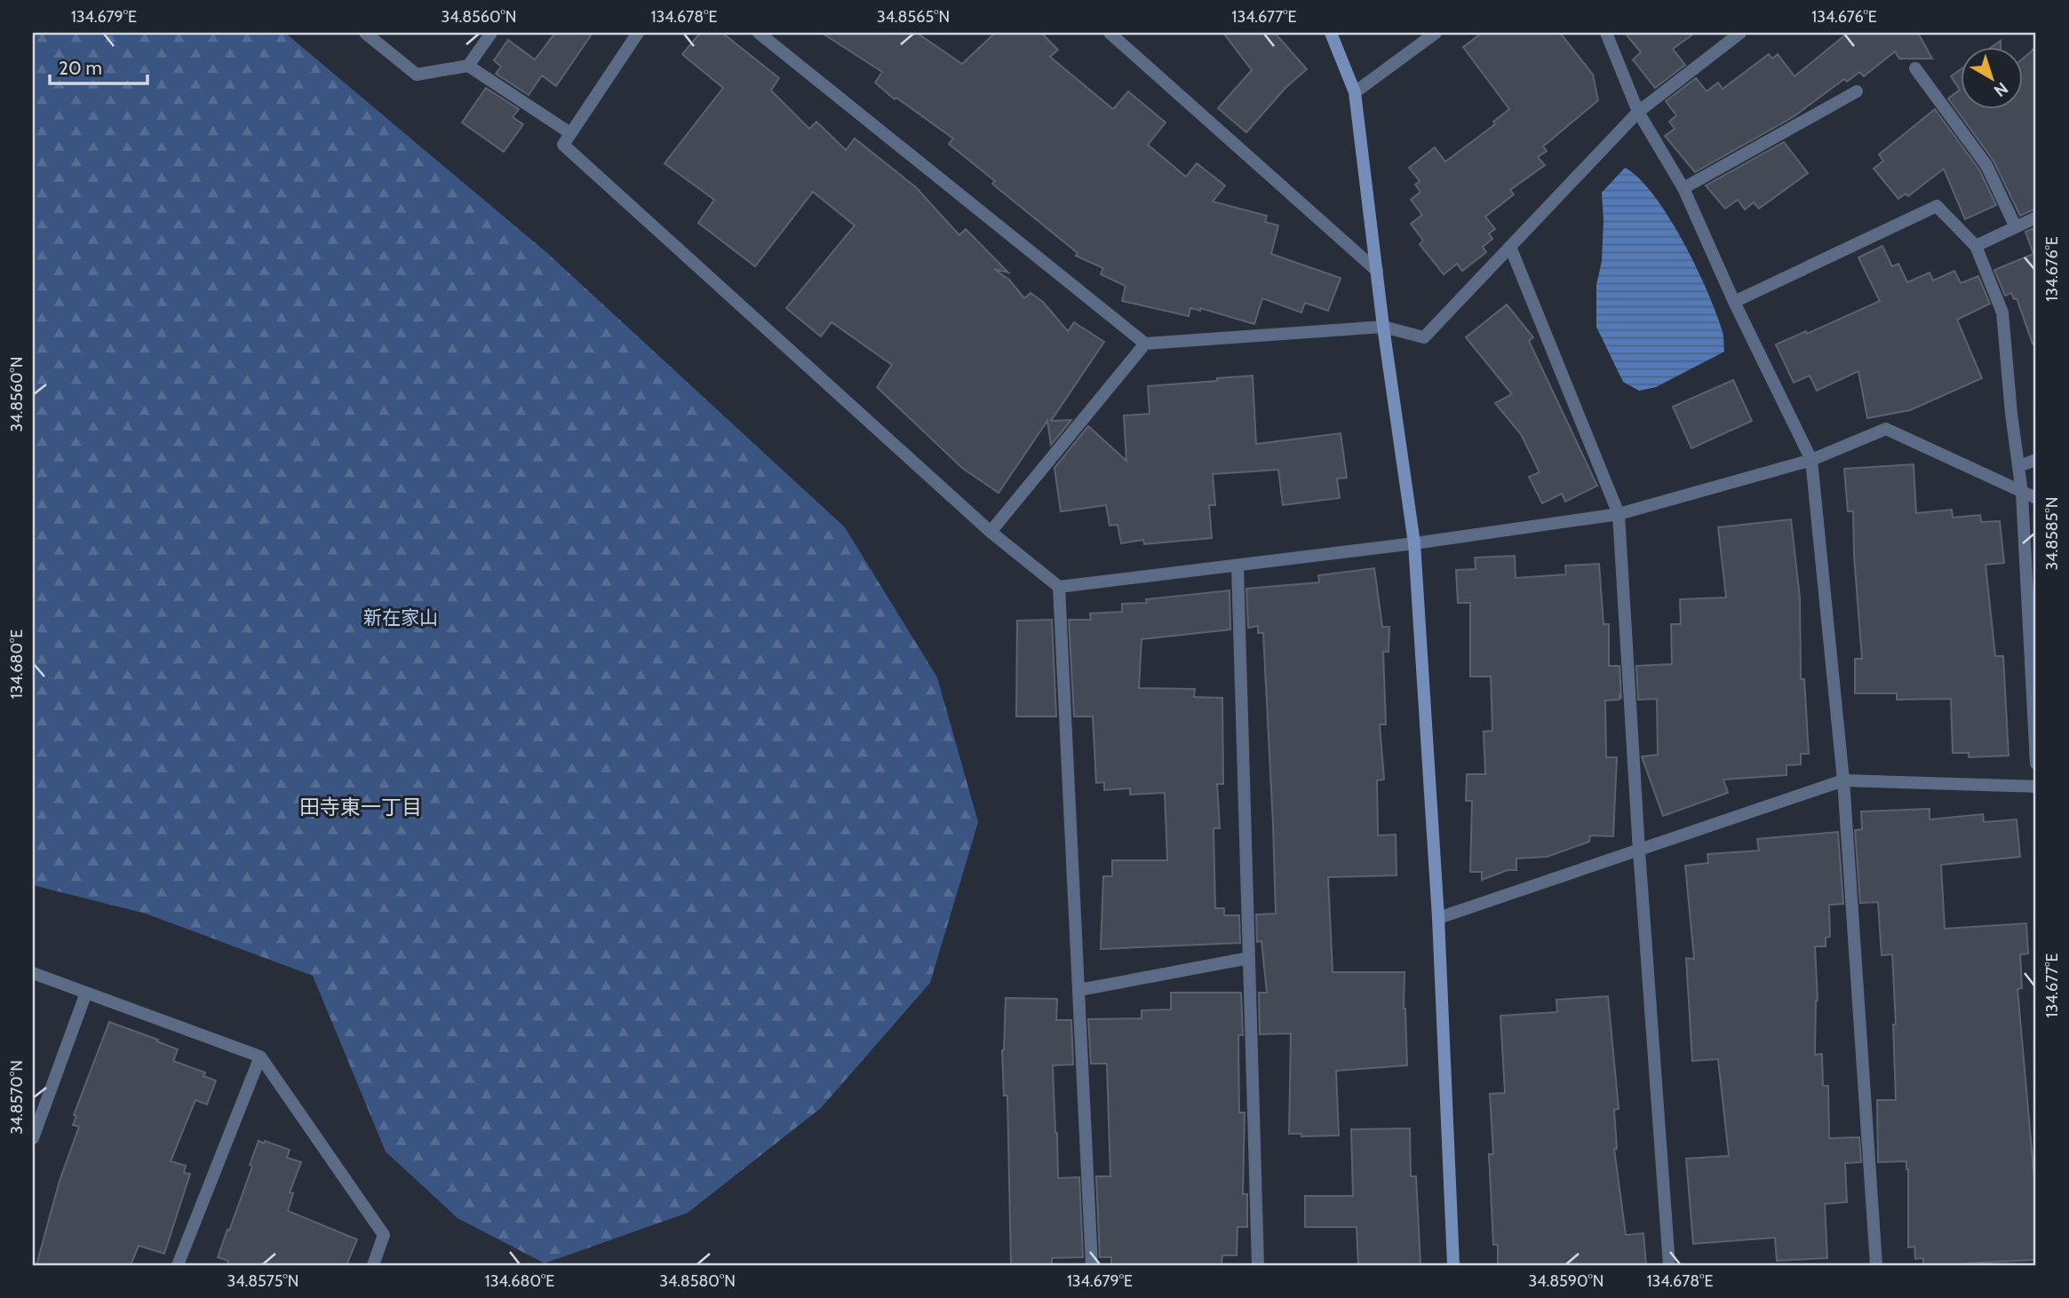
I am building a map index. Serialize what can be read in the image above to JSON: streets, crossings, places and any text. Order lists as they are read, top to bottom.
{
  "districts": ["田寺東一丁目"],
  "parks": ["新在家山"],
  "scale_bar": "20 m",
  "north": "bottom right",
  "coordinates": [
    "134.679°E",
    "34.8560°N",
    "134.678°E",
    "34.8565°N",
    "134.677°E",
    "134.676°E",
    "34.8585°N",
    "134.680°E",
    "34.8570°N",
    "34.8575°N",
    "34.8580°N",
    "34.8590°N"
  ]
}
